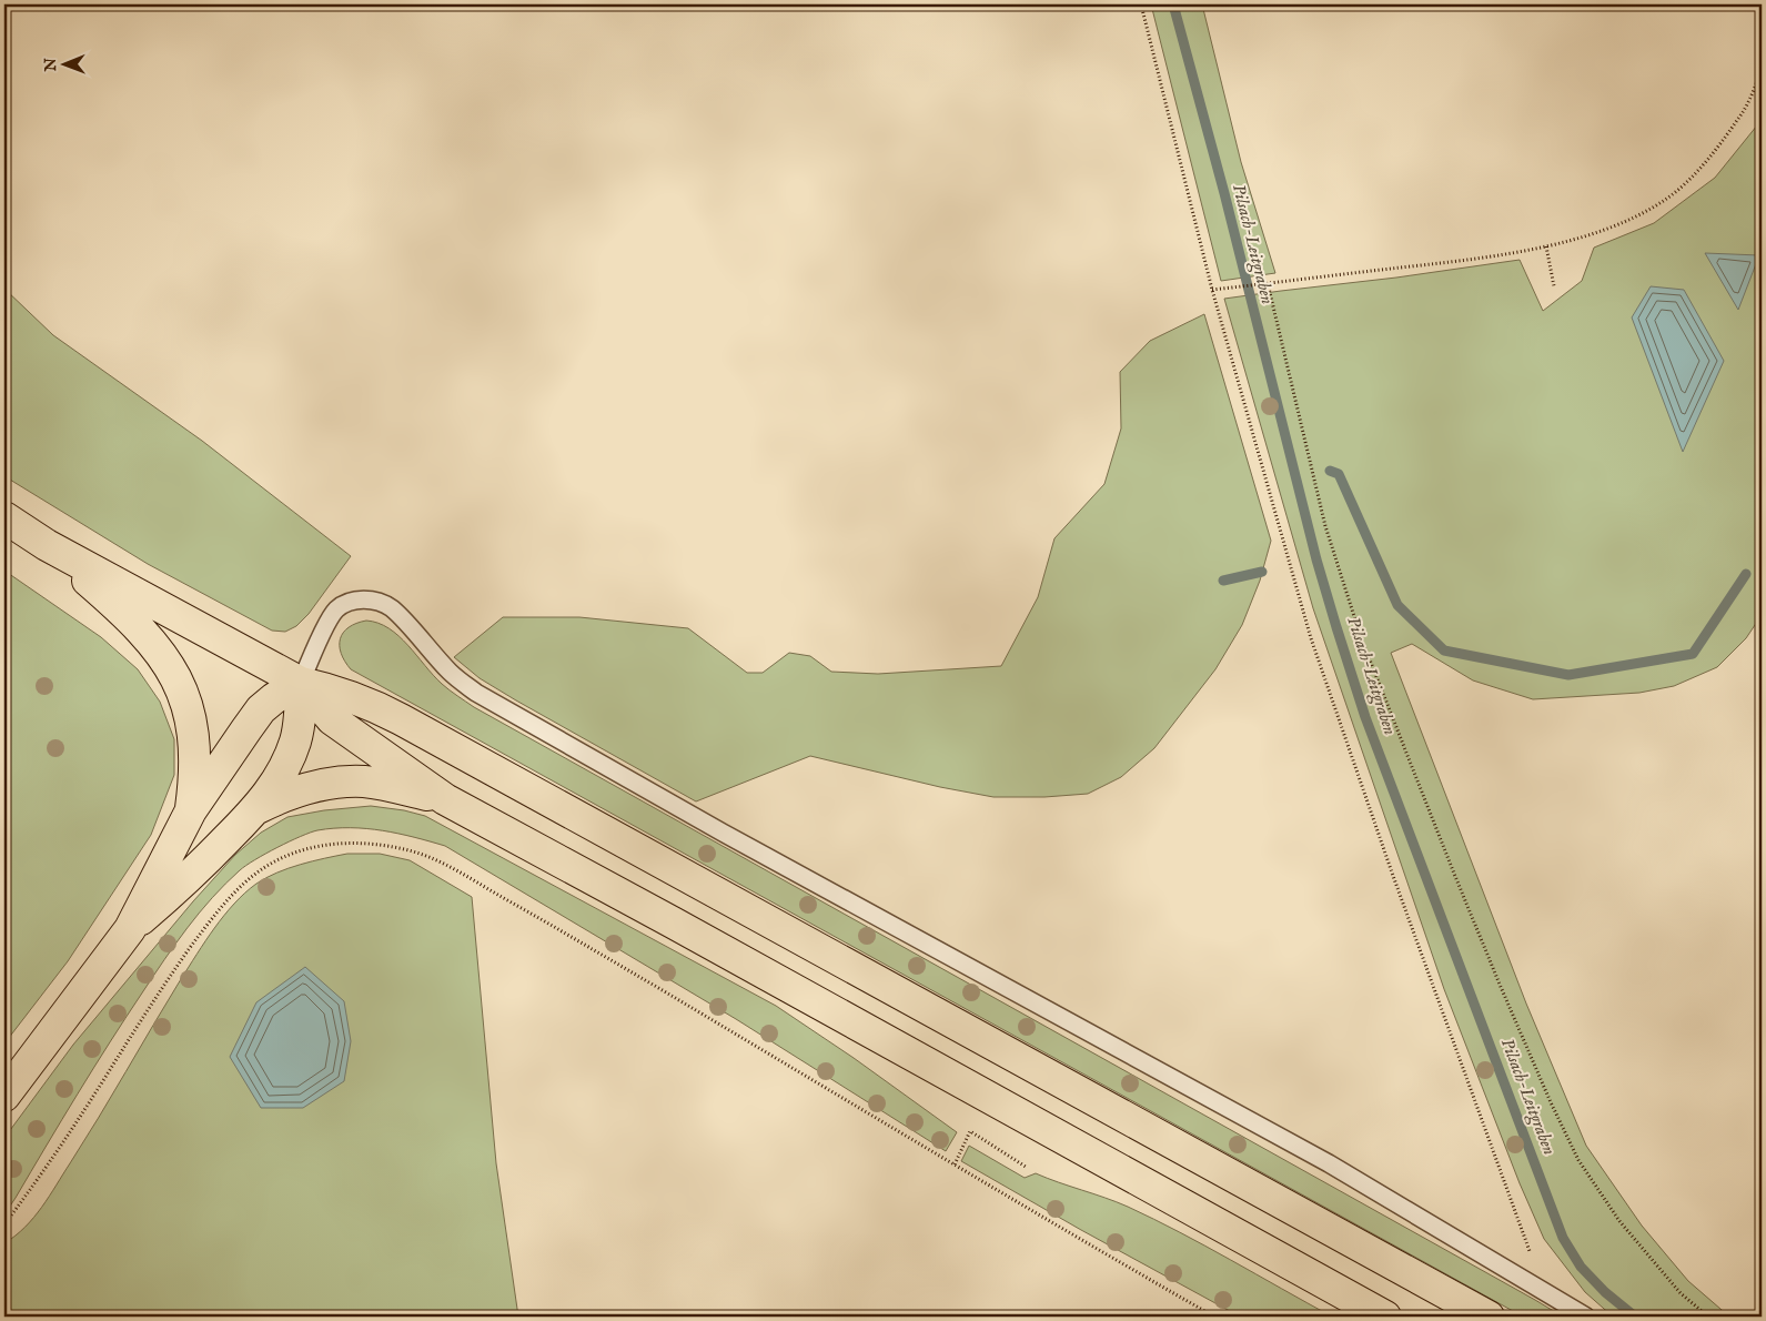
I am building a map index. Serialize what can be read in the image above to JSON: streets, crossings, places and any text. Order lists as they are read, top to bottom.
{
  "water": ["Pilsach-Leitgraben"],
  "north": "left"
}
